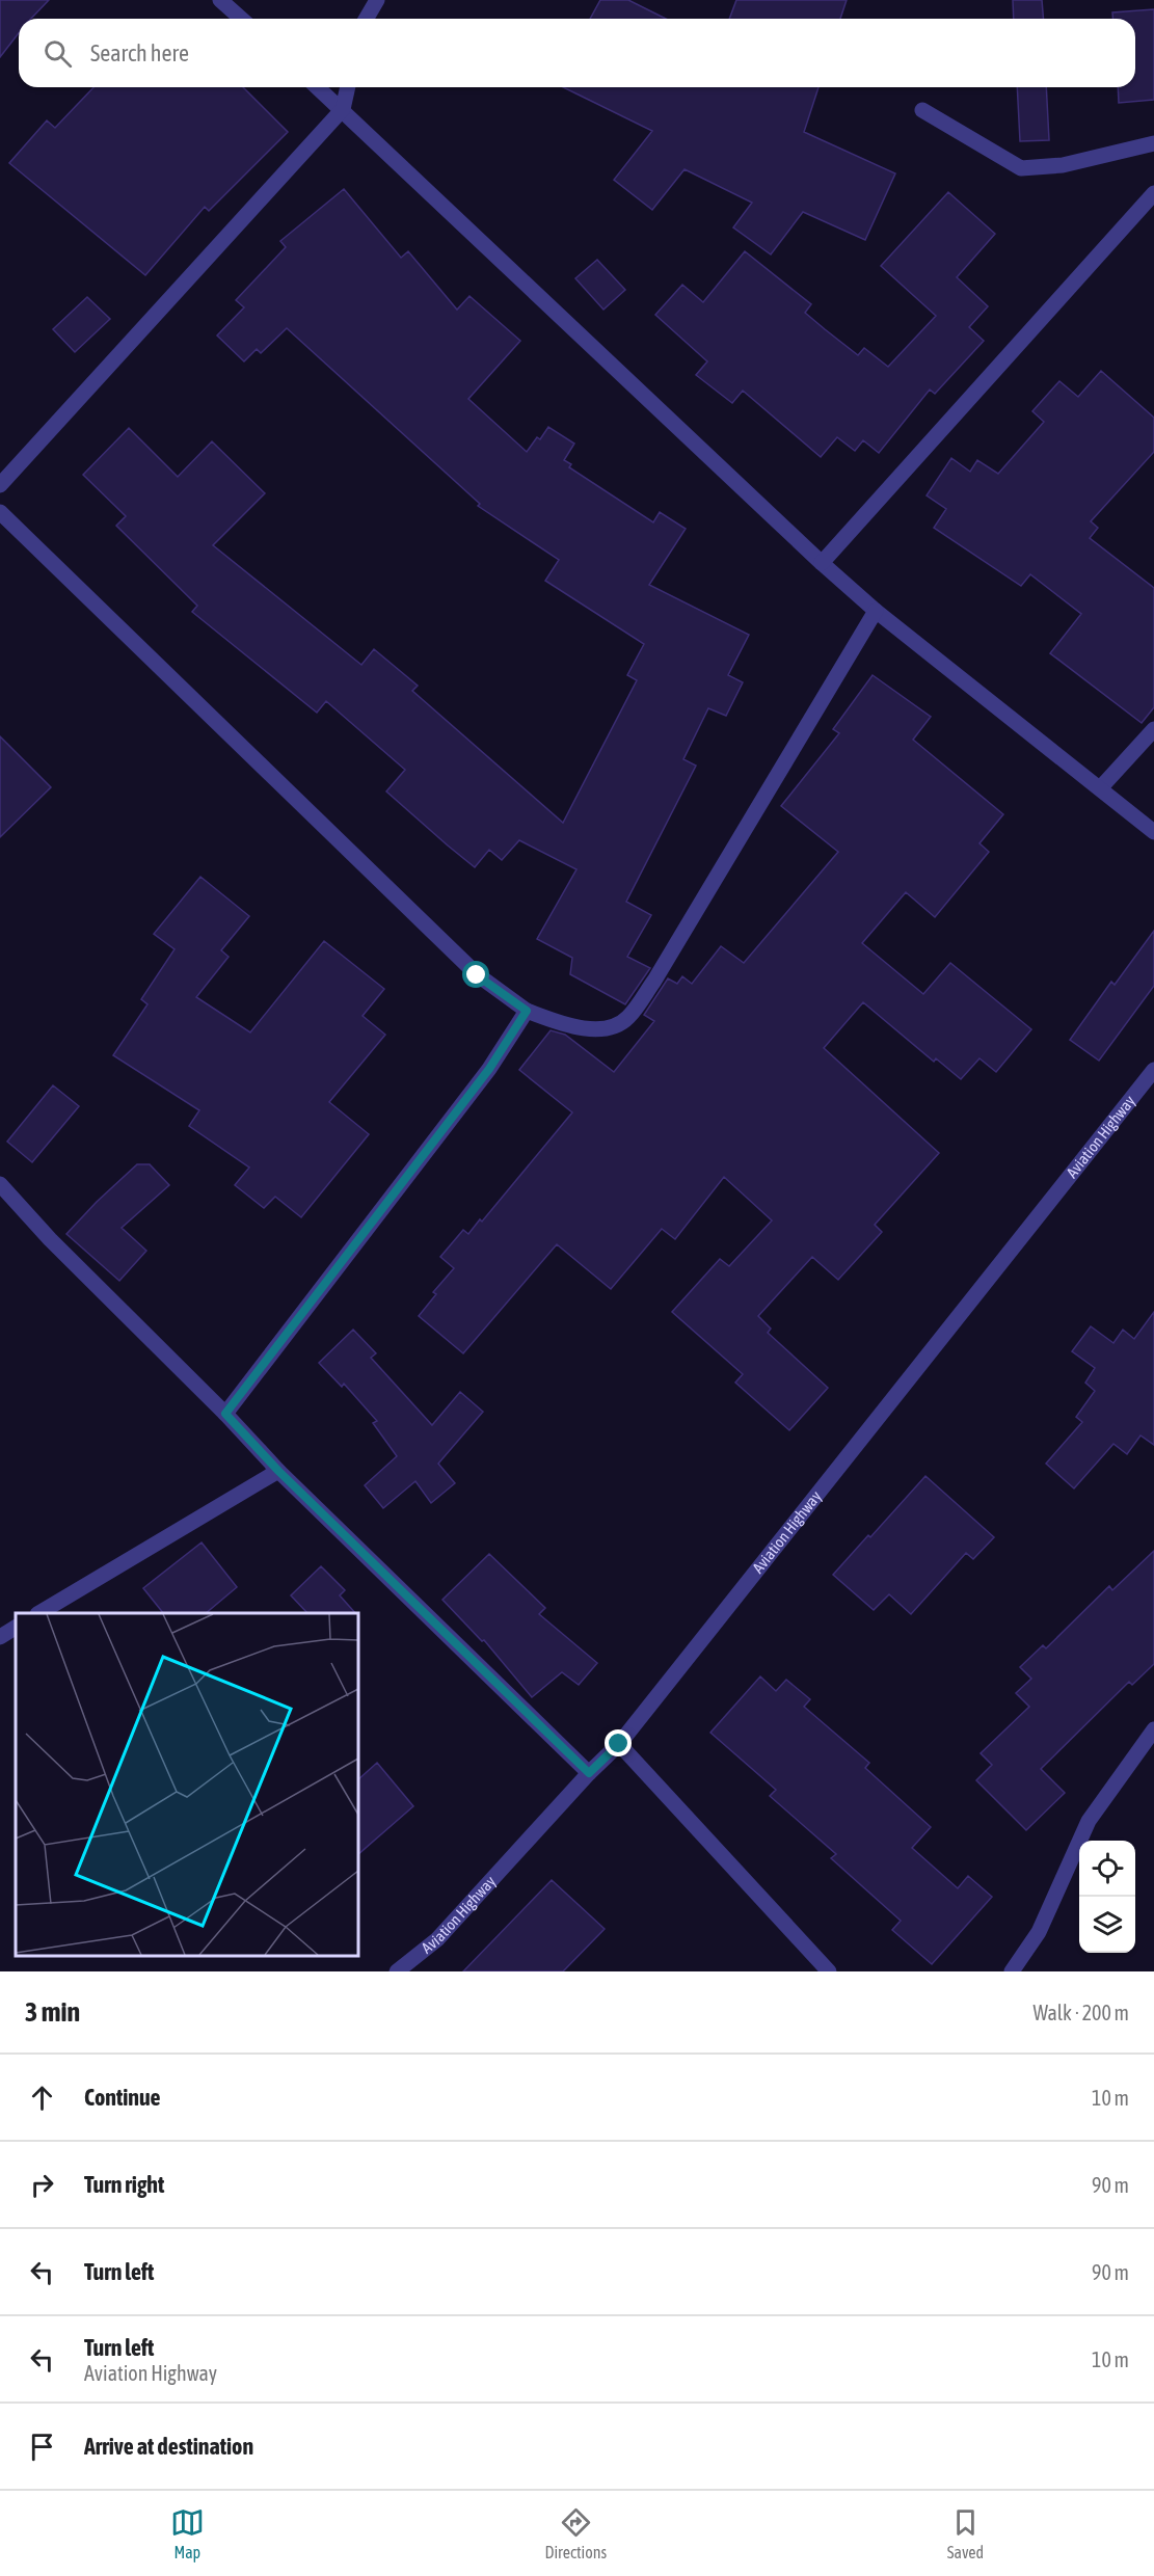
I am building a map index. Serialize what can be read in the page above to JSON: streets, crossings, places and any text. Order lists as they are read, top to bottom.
{
  "streets": {
    "street": ["Aviation Highway"]
  },
  "page": {
    "search": "Search here",
    "heading": ["3 min", "Walk · 200 m"],
    "list": [
      ["Continue", "10 m"],
      ["Turn right", "90 m"],
      ["Turn left", "90 m"],
      ["Turn left", "Aviation Highway", "10 m"],
      "Arrive at destination"
    ],
    "nav": ["Map", "Directions", "Saved"]
  }
}
